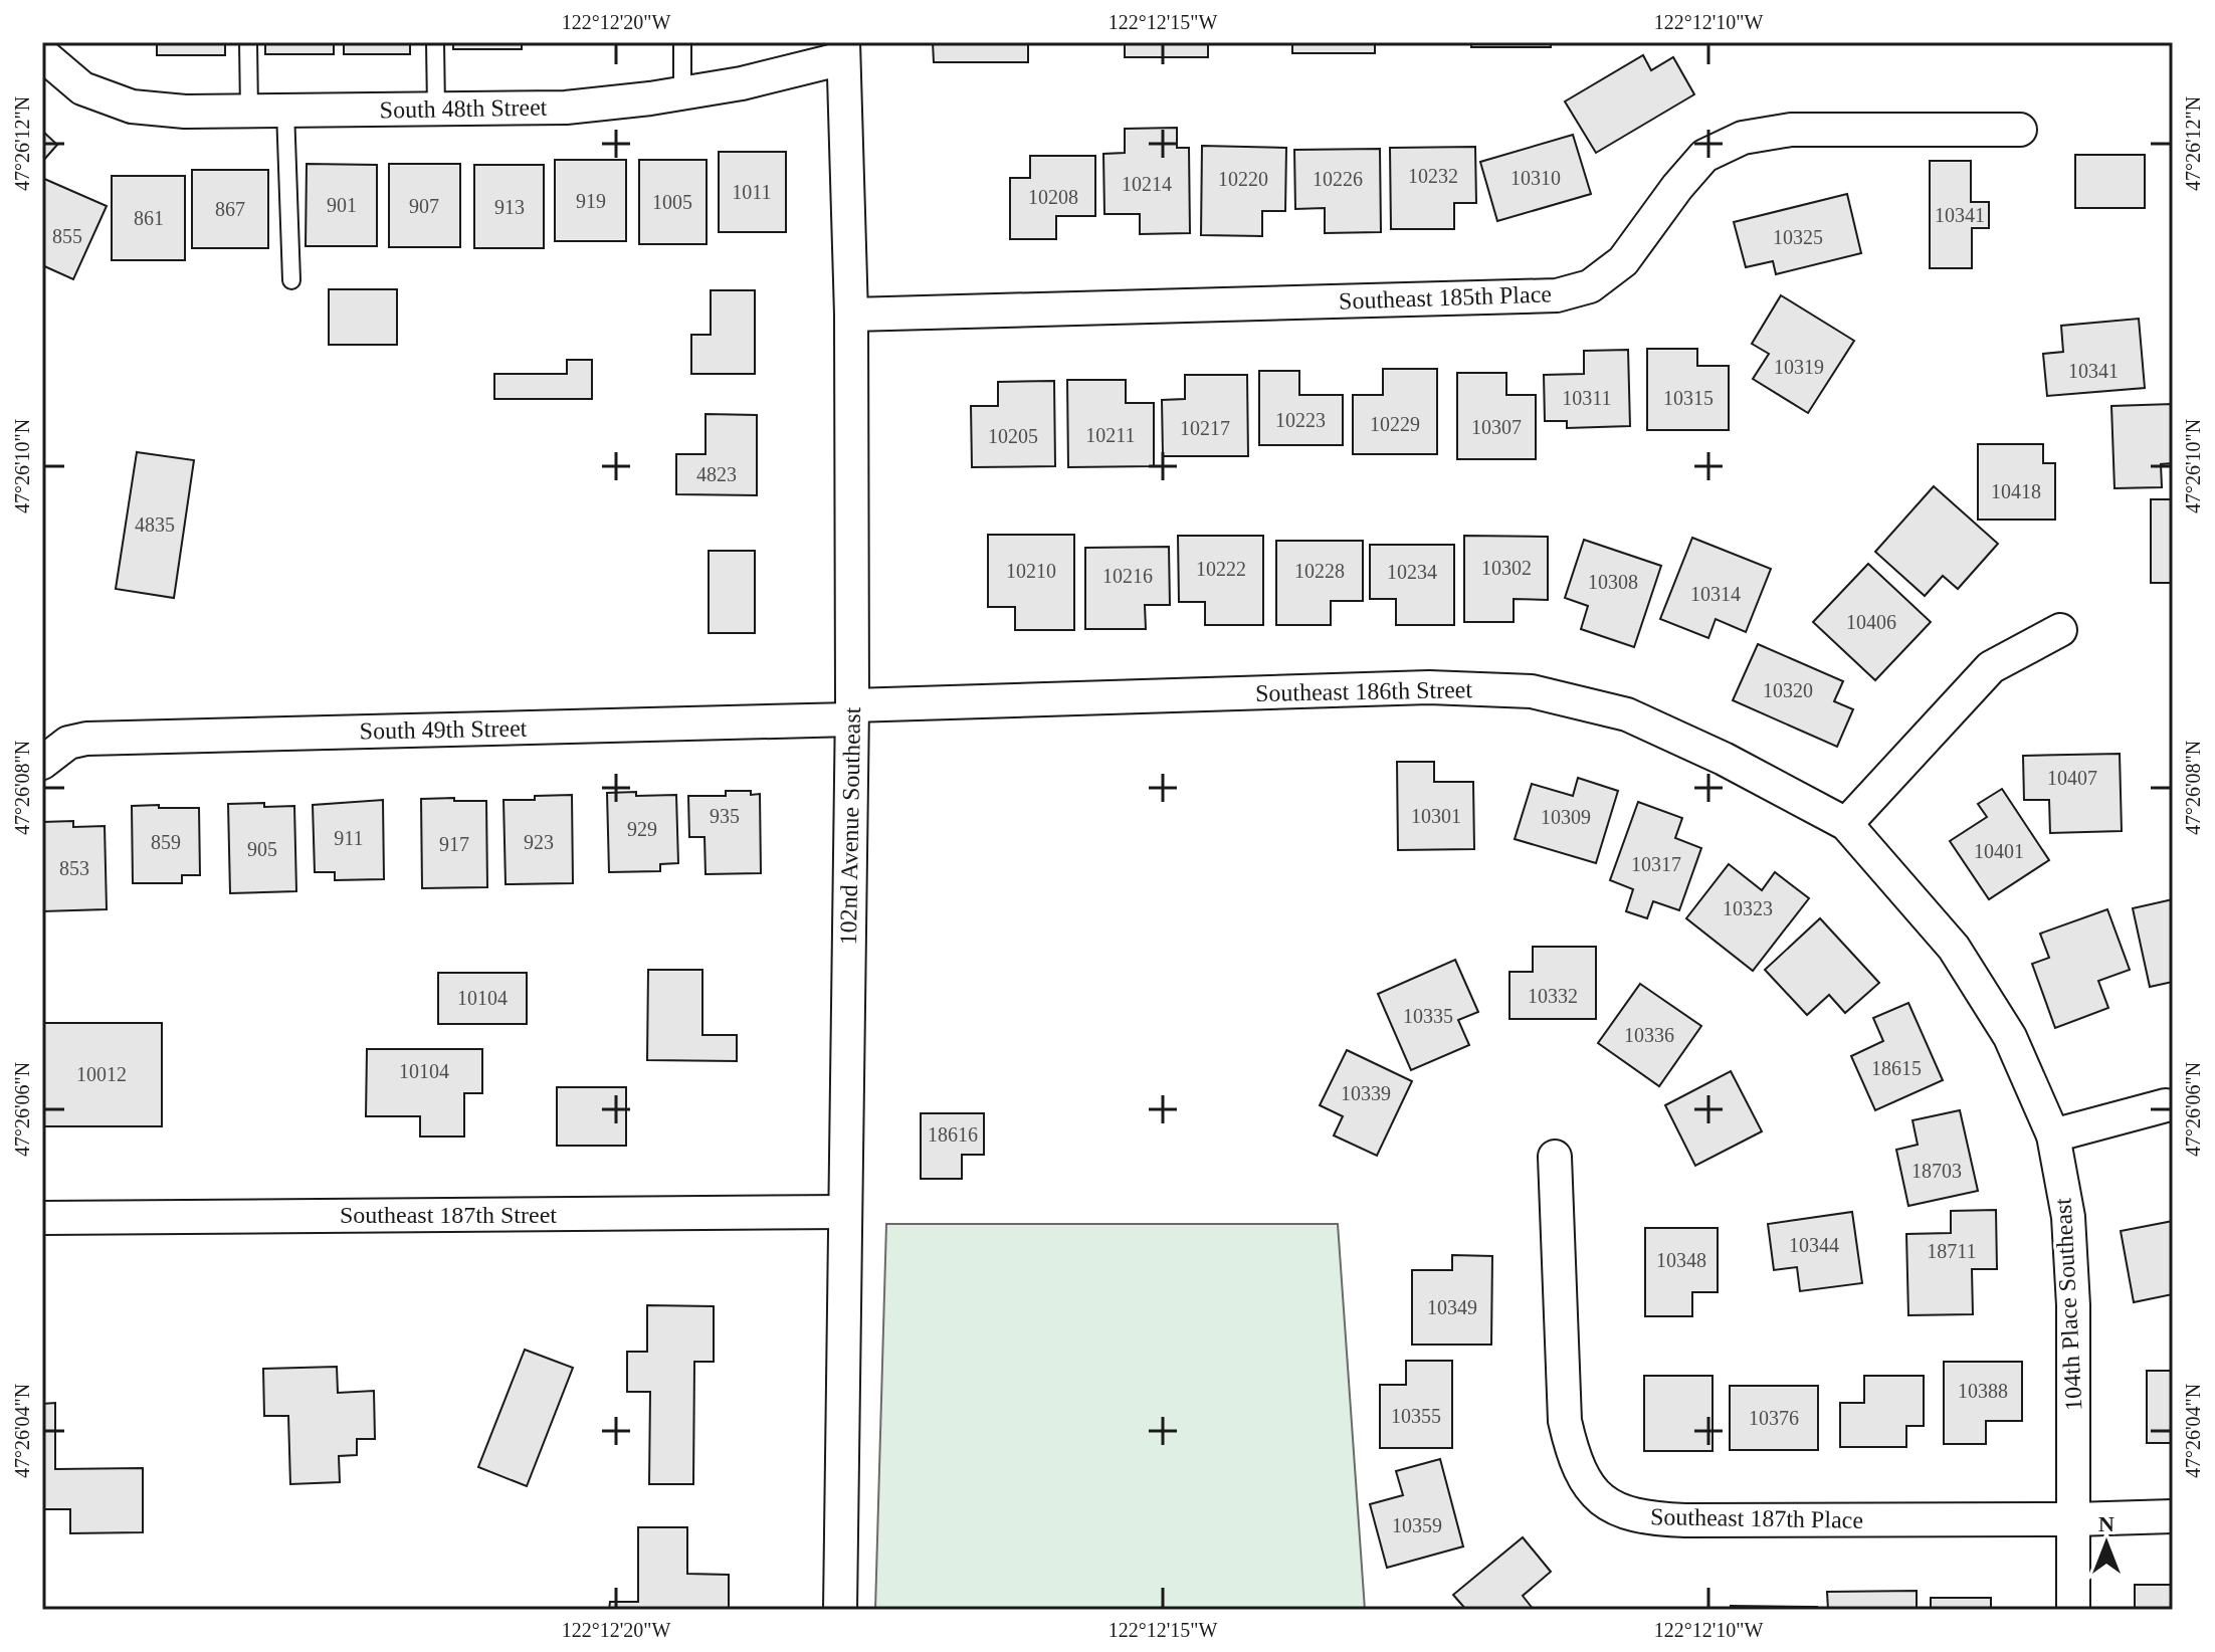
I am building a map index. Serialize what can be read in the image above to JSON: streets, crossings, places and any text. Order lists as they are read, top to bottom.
{
  "streets": {
    "street": [
      "South 48th Street",
      "Southeast 185th Place",
      "Southeast 186th Street",
      "South 49th Street",
      "102nd Avenue Southeast",
      "Southeast 187th Street",
      "104th Place Southeast",
      "Southeast 187th Place"
    ]
  },
  "crossings": [
    ["South 48th Street", "102nd Avenue Southeast"],
    ["Southeast 185th Place", "102nd Avenue Southeast"],
    ["Southeast 186th Street", "South 49th Street"],
    ["Southeast 186th Street", "102nd Avenue Southeast"],
    ["Southeast 186th Street", "104th Place Southeast"],
    ["South 49th Street", "102nd Avenue Southeast"],
    ["102nd Avenue Southeast", "Southeast 187th Street"],
    ["104th Place Southeast", "Southeast 187th Place"]
  ],
  "house_numbers": [
    "10232",
    "10310",
    "10220",
    "10226",
    "10214",
    "1011",
    "10208",
    "919",
    "1005",
    "901",
    "907",
    "913",
    "867",
    "10341",
    "861",
    "855",
    "10325",
    "10319",
    "10341",
    "10311",
    "10315",
    "10223",
    "10229",
    "10307",
    "10217",
    "10211",
    "10205",
    "4823",
    "10418",
    "4835",
    "10302",
    "10222",
    "10210",
    "10228",
    "10234",
    "10216",
    "10308",
    "10314",
    "10406",
    "10320",
    "10407",
    "935",
    "10301",
    "10309",
    "929",
    "911",
    "859",
    "923",
    "917",
    "905",
    "10401",
    "10317",
    "853",
    "10323",
    "10332",
    "10104",
    "10335",
    "10336",
    "18615",
    "10104",
    "10012",
    "10339",
    "18616",
    "18703",
    "10344",
    "18711",
    "10348",
    "10349",
    "10388",
    "10355",
    "10376",
    "10359"
  ],
  "north": "top",
  "coordinates": [
    "122°12'20\"W",
    "122°12'15\"W",
    "122°12'10\"W",
    "47°26'12\"N",
    "47°26'10\"N",
    "47°26'08\"N",
    "47°26'06\"N",
    "47°26'04\"N"
  ]
}
